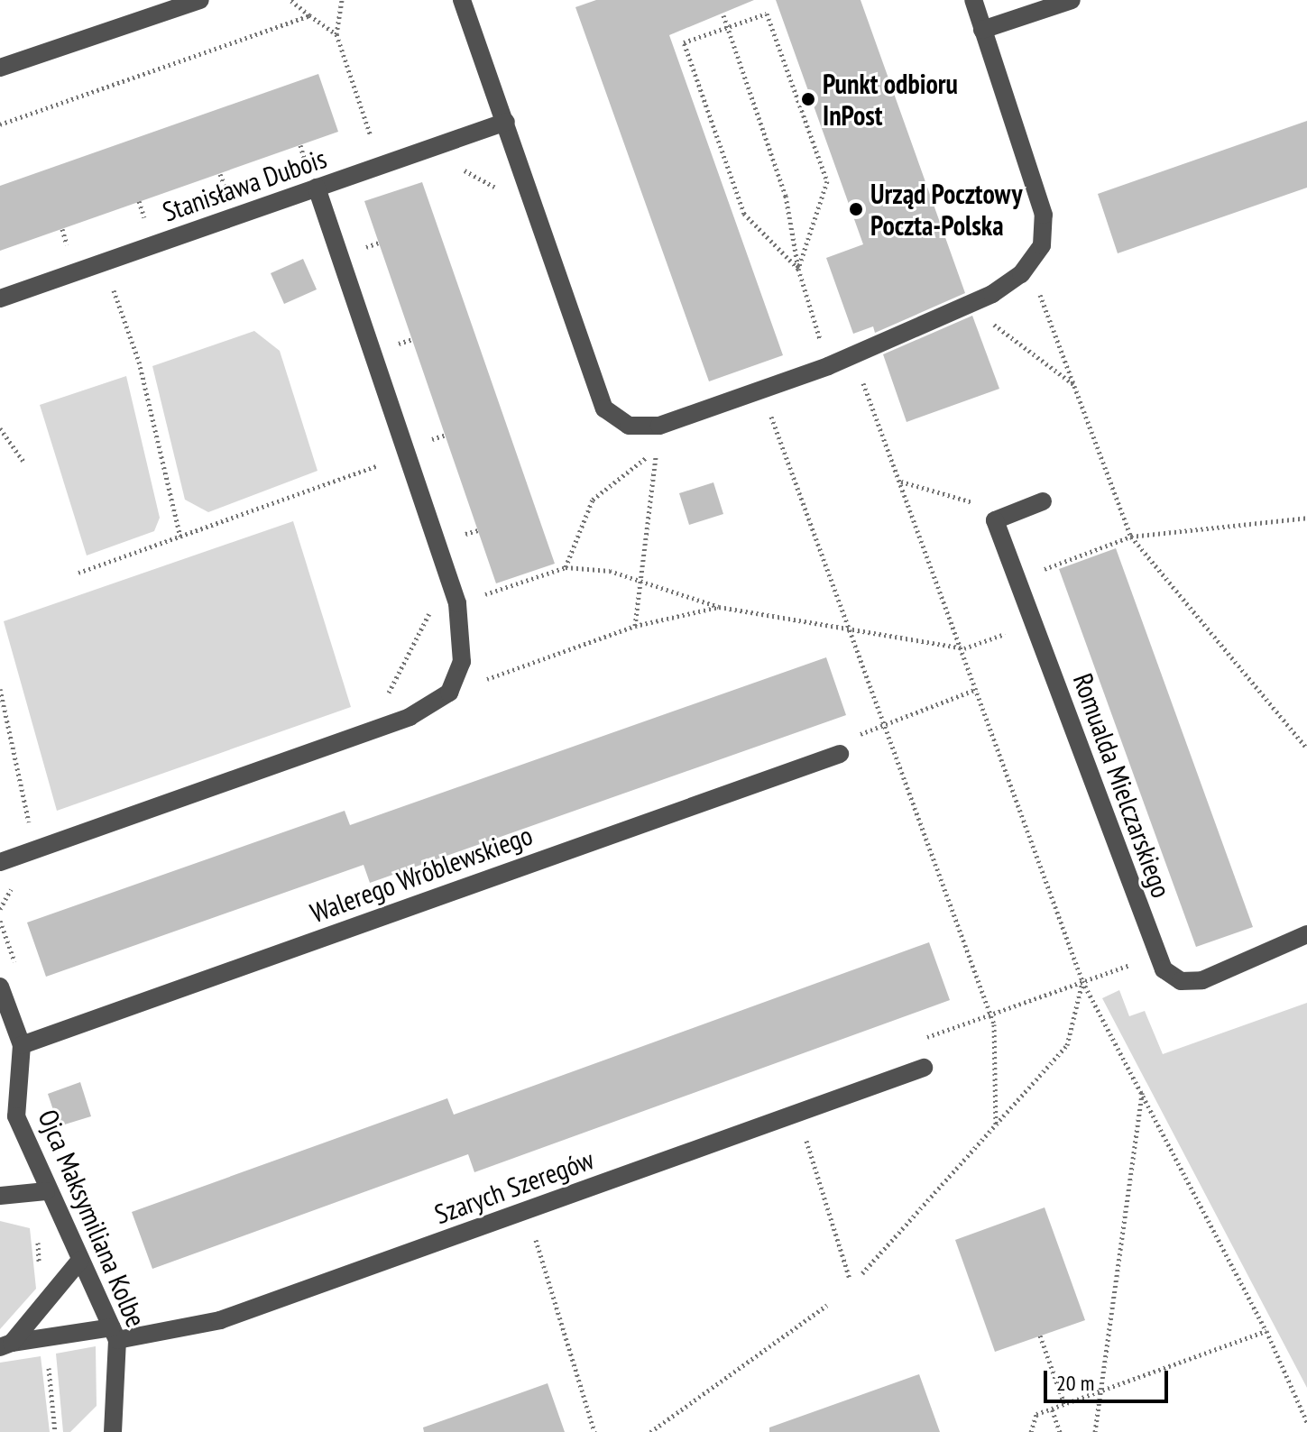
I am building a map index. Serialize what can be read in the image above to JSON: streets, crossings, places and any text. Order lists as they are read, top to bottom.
{
  "streets": {
    "street": [
      "Stanisława Dubois",
      "Romualda Mielczarskiego",
      "Walerego Wróblewskiego",
      "Szarych Szeregów",
      "Ojca Maksymiliana Kolbe"
    ]
  },
  "crossings": [
    ["Walerego Wróblewskiego", "Ojca Maksymiliana Kolbe"],
    ["Szarych Szeregów", "Ojca Maksymiliana Kolbe"]
  ],
  "places": ["Punkt odbioru InPost", "Urząd Pocztowy Poczta-Polska"],
  "scale_bar": "20 m"
}
